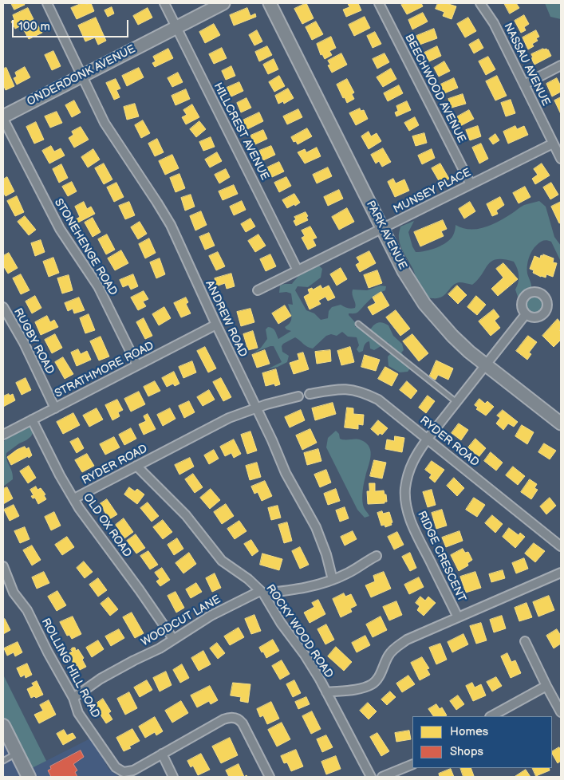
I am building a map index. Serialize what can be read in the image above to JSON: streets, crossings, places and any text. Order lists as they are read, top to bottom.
{
  "streets": {
    "street": [
      "NASSAU AVENUE",
      "ONDERDONK AVENUE",
      "BEECHWOOD AVENUE",
      "HILLCREST AVENUE",
      "MUNSEY PLACE",
      "PARK AVENUE",
      "STONEHENGE ROAD",
      "ANDREW ROAD",
      "RUGBY ROAD",
      "STRATHMORE ROAD",
      "RYDER ROAD",
      "OLD OX ROAD",
      "RIDGE CRESCENT",
      "WOODCUT LANE",
      "ROCKY WOOD ROAD",
      "ROLLING HILL ROAD"
    ]
  },
  "crossings": [
    ["NASSAU AVENUE", "MUNSEY PLACE"],
    ["ONDERDONK AVENUE", "HILLCREST AVENUE"],
    ["ONDERDONK AVENUE", "STONEHENGE ROAD"],
    ["ONDERDONK AVENUE", "ANDREW ROAD"],
    ["BEECHWOOD AVENUE", "MUNSEY PLACE"],
    ["HILLCREST AVENUE", "MUNSEY PLACE"],
    ["MUNSEY PLACE", "PARK AVENUE"],
    ["PARK AVENUE", "RIDGE CRESCENT"],
    ["STONEHENGE ROAD", "STRATHMORE ROAD"],
    ["ANDREW ROAD", "STRATHMORE ROAD"],
    ["ANDREW ROAD", "RYDER ROAD"],
    ["ANDREW ROAD", "WOODCUT LANE"],
    ["RUGBY ROAD", "STRATHMORE ROAD"],
    ["STRATHMORE ROAD", "OLD OX ROAD"],
    ["RYDER ROAD", "OLD OX ROAD"],
    ["RYDER ROAD", "RIDGE CRESCENT"],
    ["RYDER ROAD", "ROCKY WOOD ROAD"],
    ["OLD OX ROAD", "WOODCUT LANE"],
    ["WOODCUT LANE", "ROCKY WOOD ROAD"],
    ["WOODCUT LANE", "ROLLING HILL ROAD"]
  ],
  "legend": ["Homes", "Shops"],
  "scale_bar": "100 m"
}
